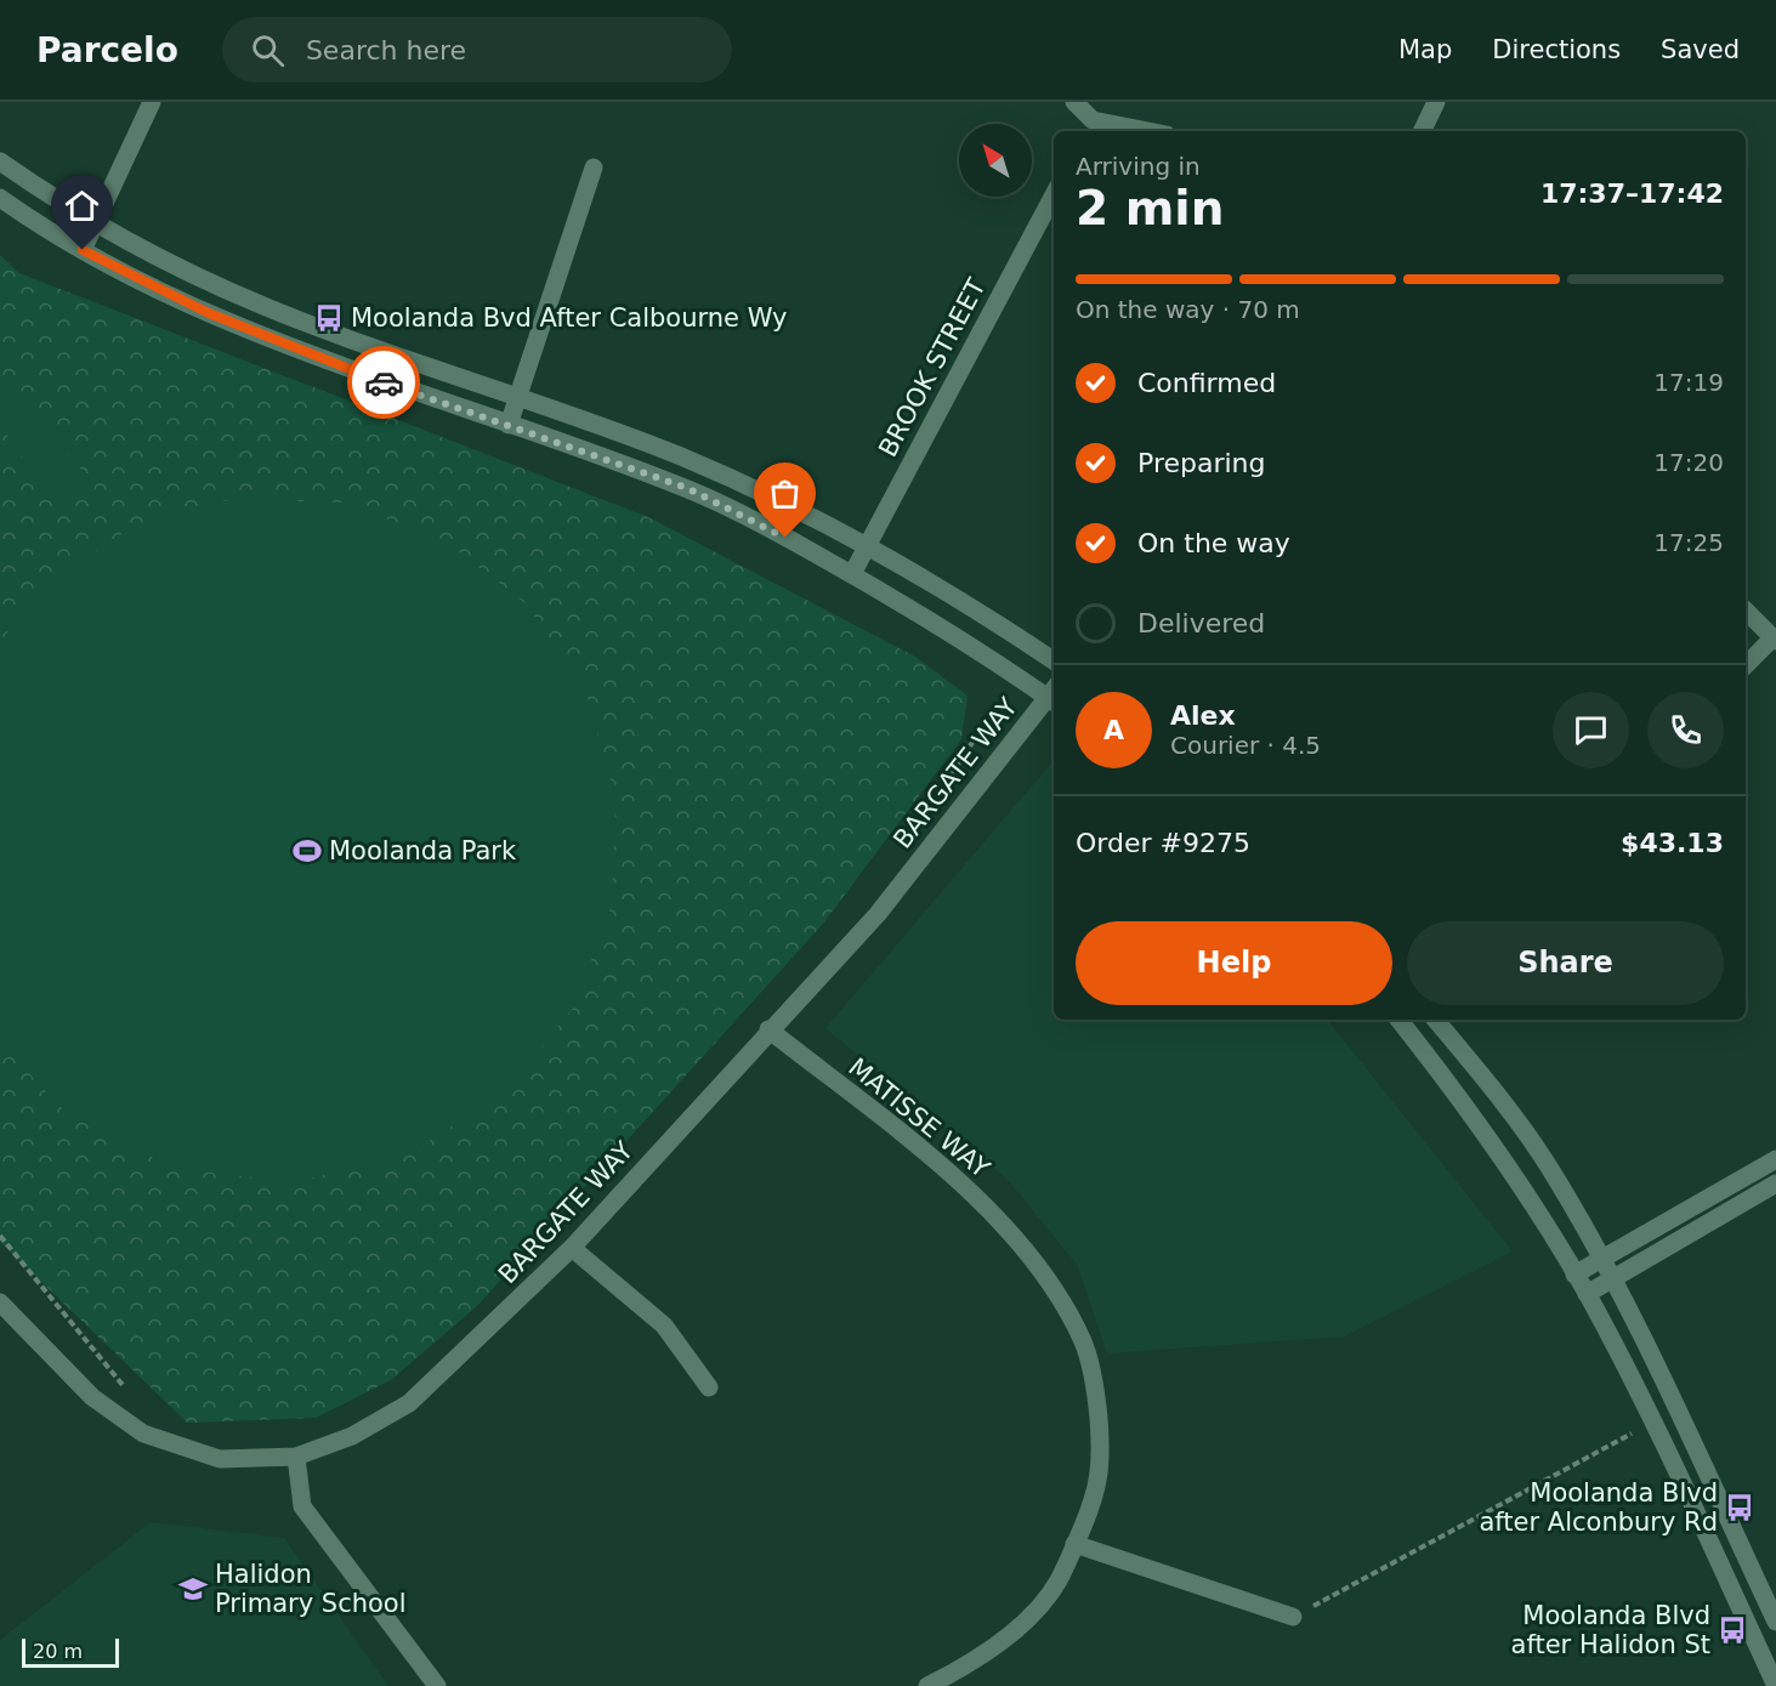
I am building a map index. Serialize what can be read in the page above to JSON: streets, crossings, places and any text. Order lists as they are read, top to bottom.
{
  "streets": {
    "street": ["BROOK STREET", "BARGATE WAY", "MATISSE WAY"]
  },
  "crossings": [
    ["BARGATE WAY", "MATISSE WAY"]
  ],
  "places": {
    "bus stop": ["Moolanda Bvd After Calbourne Wy", "Moolanda Blvd after Alconbury Rd", "Moolanda Blvd after Halidon St"],
    "sports": ["Moolanda Park"],
    "school or university": ["Halidon Primary School"]
  },
  "scale_bar": "20 m",
  "north": "top left",
  "page": {
    "header": "Parcelo",
    "search": "Search here",
    "nav": ["Map", "Directions", "Saved"],
    "heading": ["2 min", "Arriving in", "17:37–17:42"],
    "panel": [
      "Alex",
      "Courier · 4.5",
      "Order #9275",
      "$43.13"
    ],
    "bar": "On the way · 70 m",
    "list": [
      ["Confirmed", "17:19"],
      ["Preparing", "17:20"],
      ["On the way", "17:25"],
      "Delivered"
    ],
    "round": "A",
    "buttons": ["Help", "Share"],
    "scale": "20 m"
  }
}
